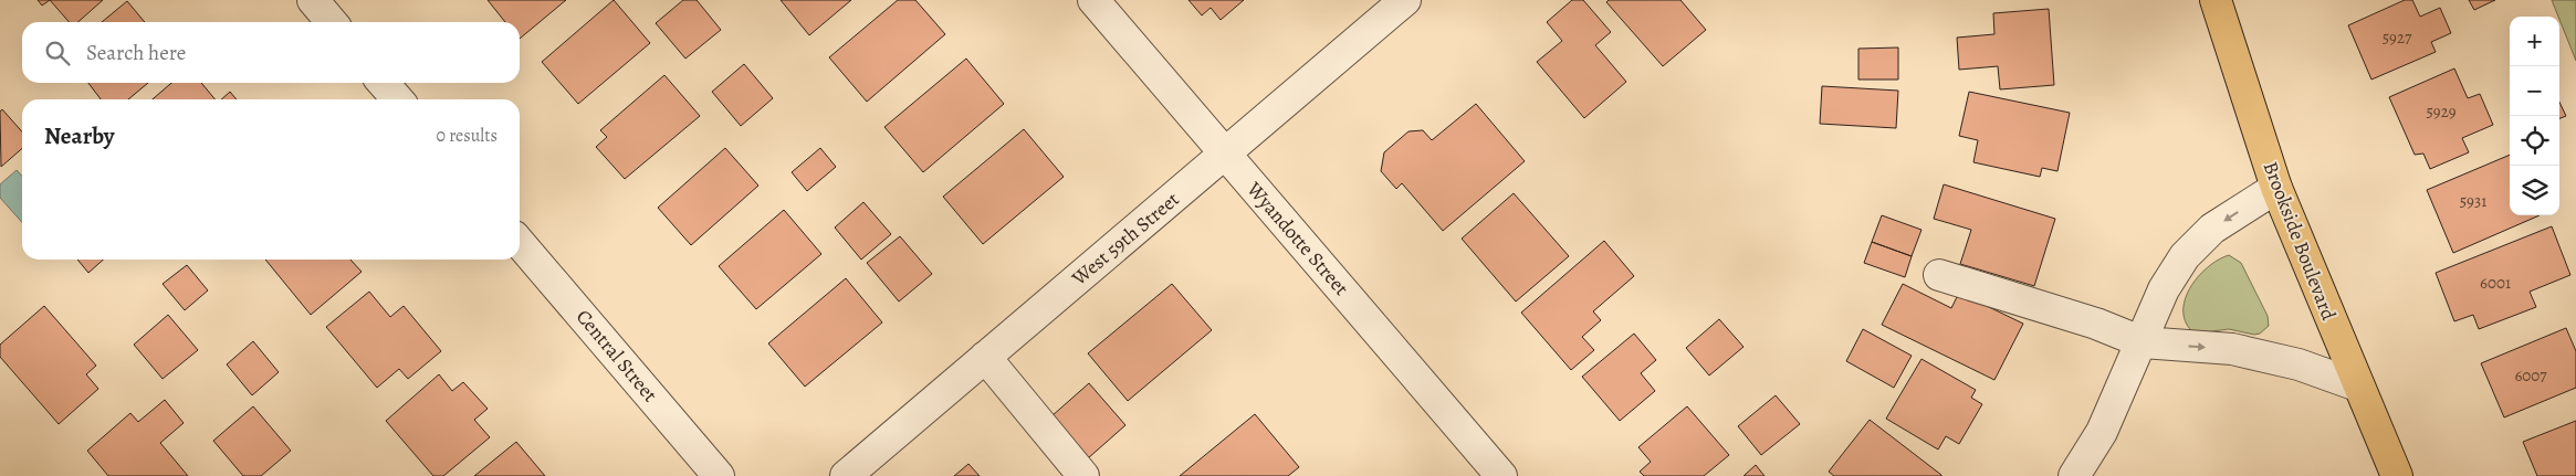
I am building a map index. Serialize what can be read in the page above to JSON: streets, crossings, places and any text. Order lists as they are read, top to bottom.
{
  "streets": {
    "main road": ["Brookside Boulevard"],
    "street": ["West 59th Street", "Wyandotte Street", "Central Street"]
  },
  "crossings": [
    ["West 59th Street", "Wyandotte Street"]
  ],
  "house_numbers": [
    "5927",
    "5929",
    "5931",
    "6001",
    "6007"
  ],
  "page": {
    "map_buttons": ["+", "−"],
    "search": "Search here",
    "heading": ["Nearby", "0 results"]
  }
}
